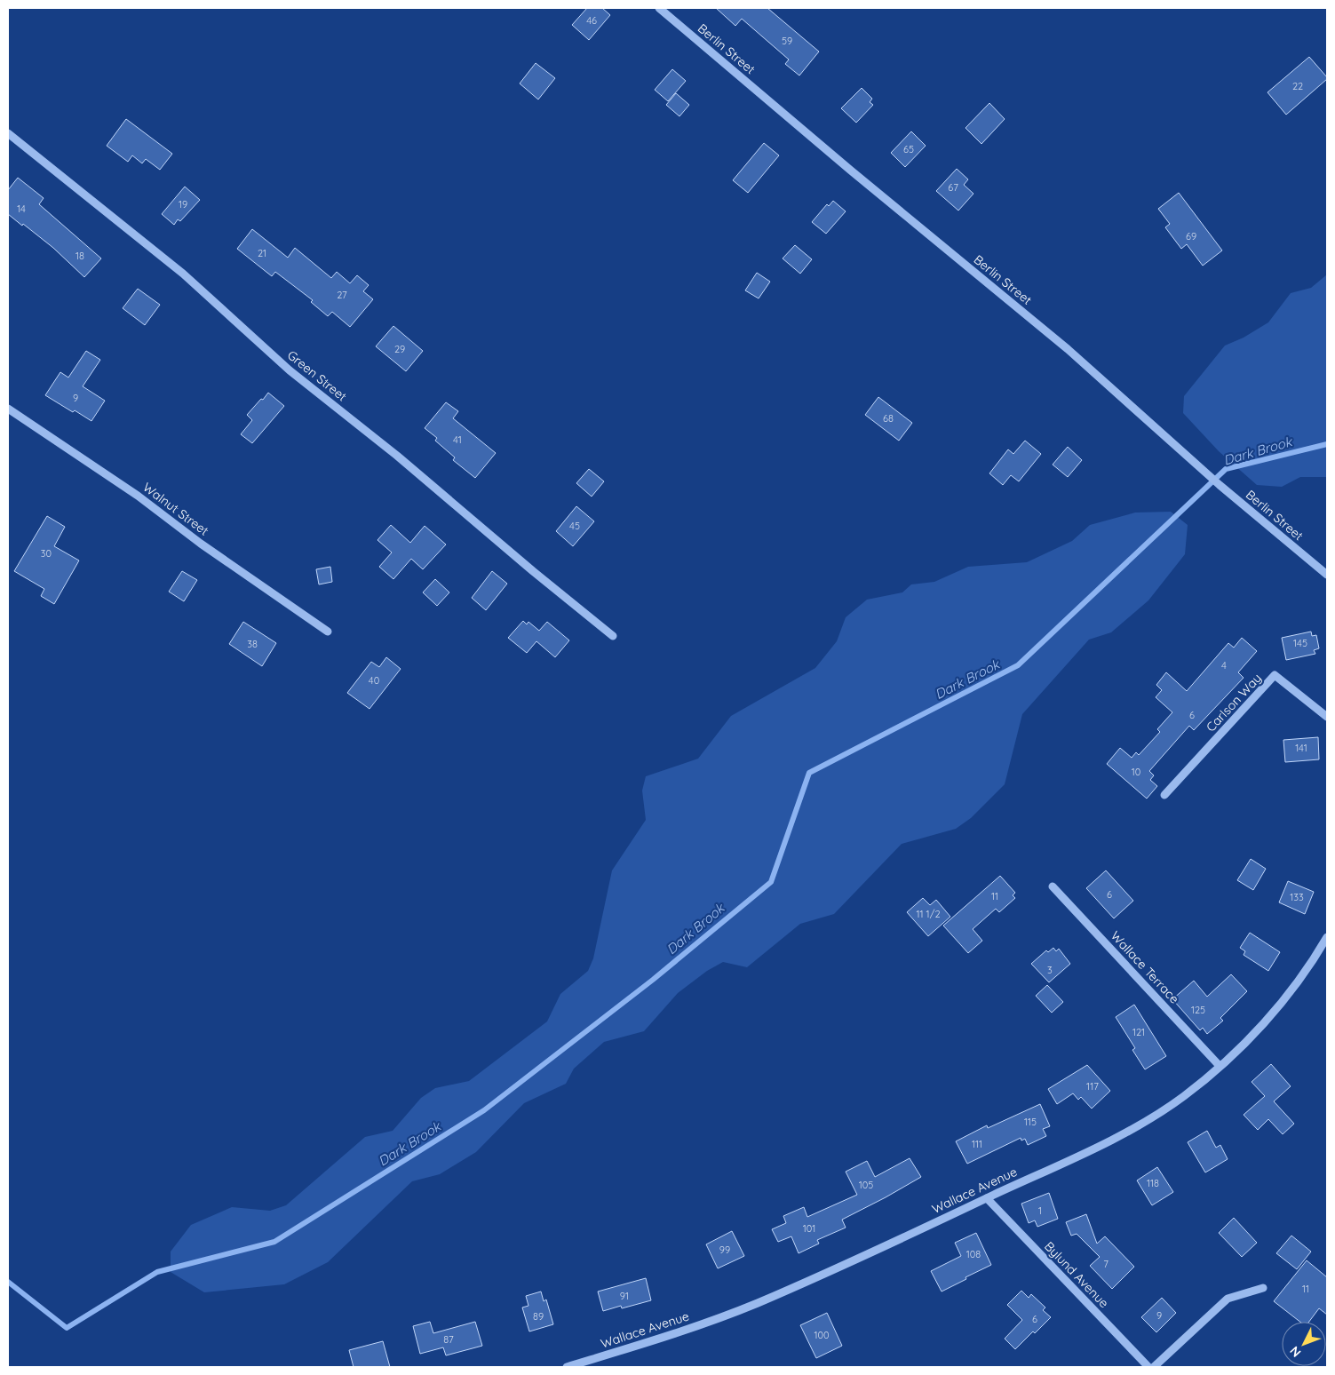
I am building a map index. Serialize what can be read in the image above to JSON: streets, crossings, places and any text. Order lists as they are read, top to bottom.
{
  "streets": {
    "street": [
      "Berlin Street",
      "Green Street",
      "Walnut Street",
      "Carlson Way",
      "Wallace Terrace",
      "Wallace Avenue",
      "Bylund Avenue"
    ]
  },
  "crossings": [
    ["Wallace Terrace", "Wallace Avenue"],
    ["Wallace Avenue", "Bylund Avenue"]
  ],
  "water": ["Dark Brook"],
  "house_numbers": [
    "46",
    "59",
    "22",
    "65",
    "67",
    "19",
    "14",
    "69",
    "21",
    "18",
    "27",
    "29",
    "9",
    "68",
    "41",
    "45",
    "30",
    "145",
    "38",
    "4",
    "40",
    "6",
    "141",
    "10",
    "6",
    "11",
    "133",
    "11 1/2",
    "3",
    "125",
    "121",
    "117",
    "115",
    "111",
    "118",
    "105",
    "1",
    "101",
    "99",
    "108",
    "7",
    "11",
    "91",
    "9",
    "89",
    "6",
    "100",
    "87"
  ],
  "north": "bottom left"
}
